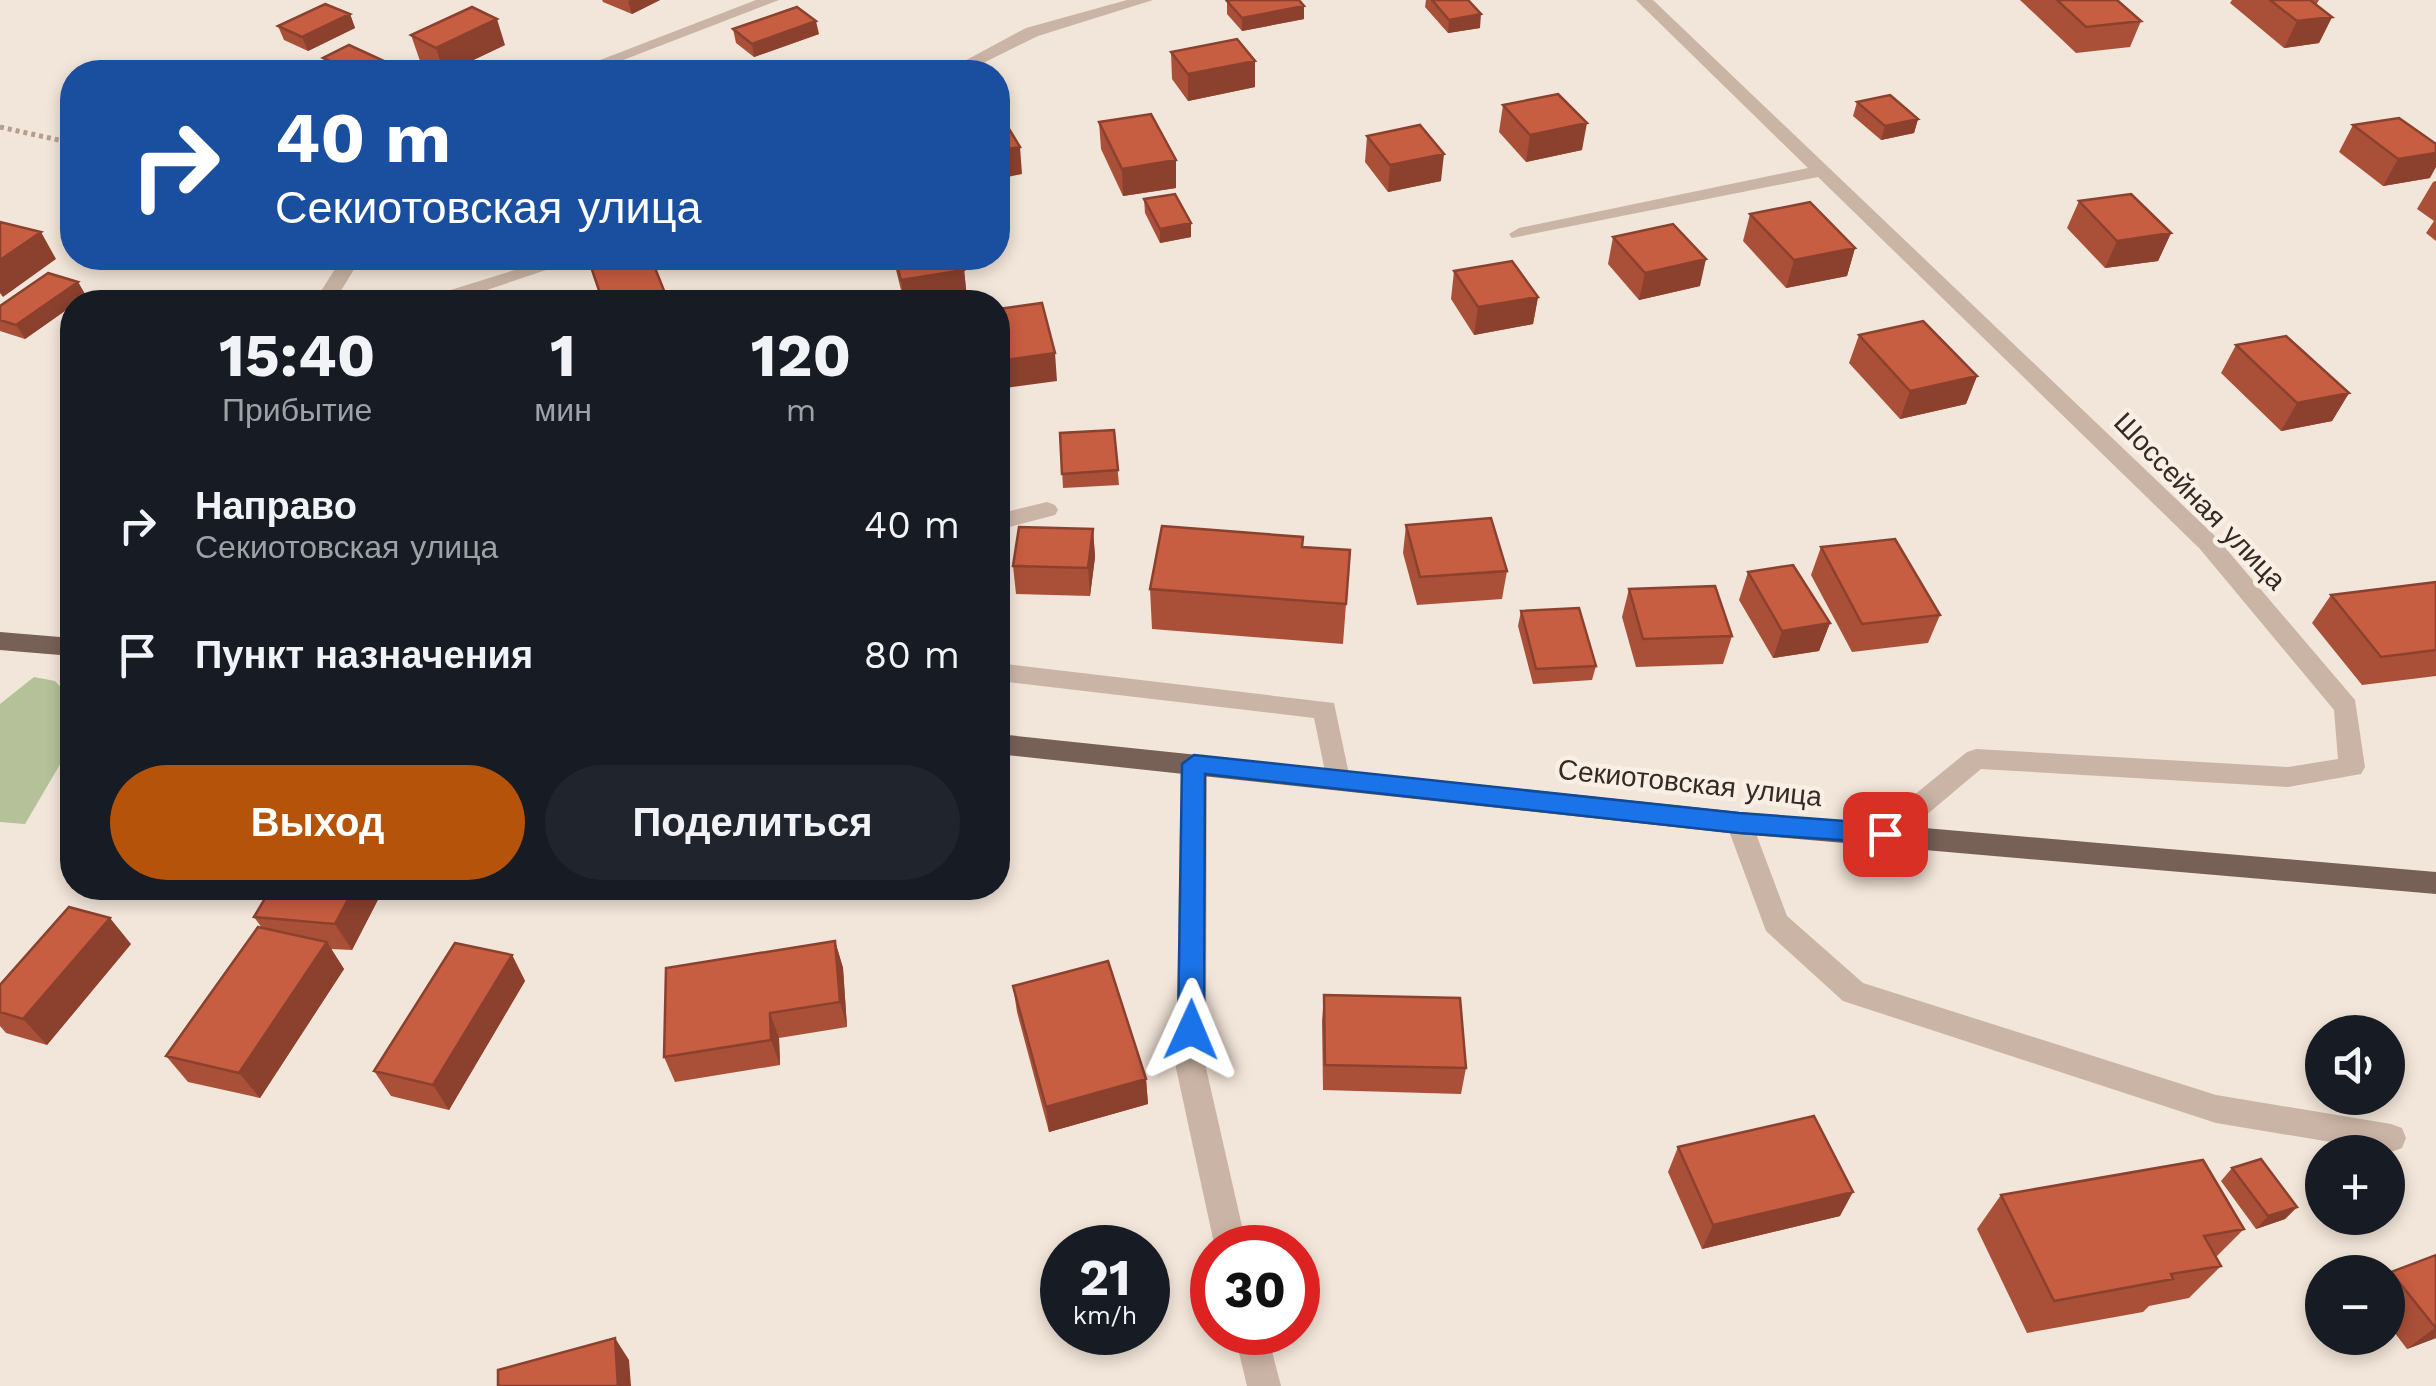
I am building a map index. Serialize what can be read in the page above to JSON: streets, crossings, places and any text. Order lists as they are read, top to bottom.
{
  "streets": {
    "main road": ["Секиотовская улица"],
    "street": ["Шоссейная улица"]
  },
  "crossings": [
    ["Шоссейная улица", "Секиотовская улица"]
  ],
  "page": {
    "turn": ["40 m", "Секиотовская улица"],
    "eta": [
      "15:40",
      "Прибытие",
      "1",
      "мин",
      "120",
      "m"
    ],
    "list": [
      {
        "name": "Направо",
        "note": "Секиотовская улица",
        "value": "40 m"
      },
      {
        "name": "Пункт назначения",
        "value": "80 m"
      }
    ],
    "buttons": ["Выход", "Поделиться"],
    "map_buttons": ["+", "−"],
    "speed": "21 km/h",
    "limit": "30"
  }
}
